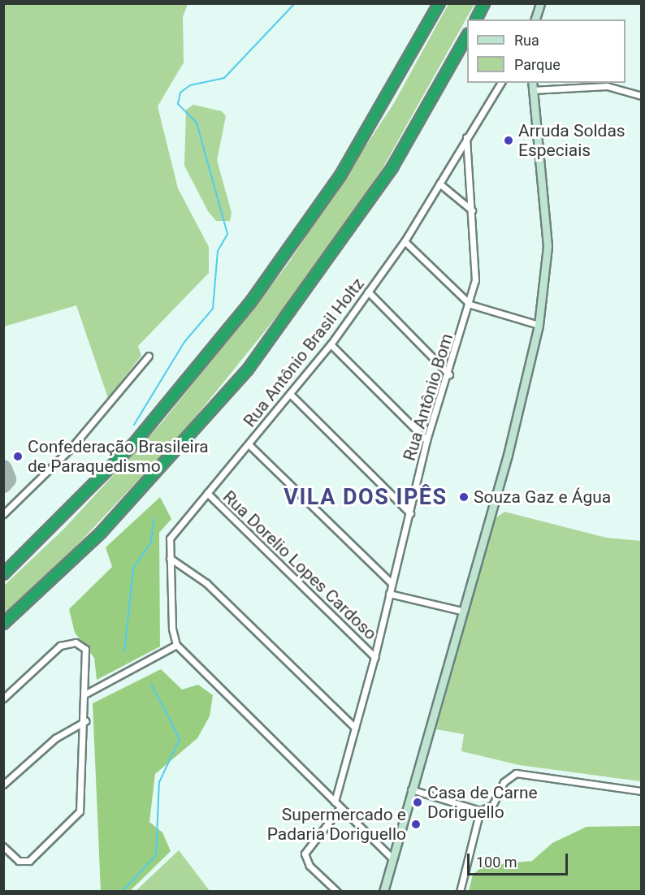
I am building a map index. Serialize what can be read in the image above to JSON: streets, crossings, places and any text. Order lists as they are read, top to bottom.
{
  "streets": {
    "street": ["Rua Antônio Brasil Holtz", "Rua Antônio Bom", "Rua Dorelio Lopes Cardoso"]
  },
  "crossings": [
    ["Rua Antônio Brasil Holtz", "Rua Antônio Bom"],
    ["Rua Antônio Brasil Holtz", "Rua Dorelio Lopes Cardoso"],
    ["Rua Antônio Bom", "Rua Dorelio Lopes Cardoso"]
  ],
  "districts": ["VILA DOS IPÊS"],
  "places": [
    "Arruda Soldas Especiais",
    "Confederação Brasileira de Paraquedismo",
    "Souza Gaz e Água",
    "Casa de Carne Doriguello",
    "Supermercado e Padaria Doriguello"
  ],
  "legend": ["Rua", "Parque"],
  "scale_bar": "100 m"
}
